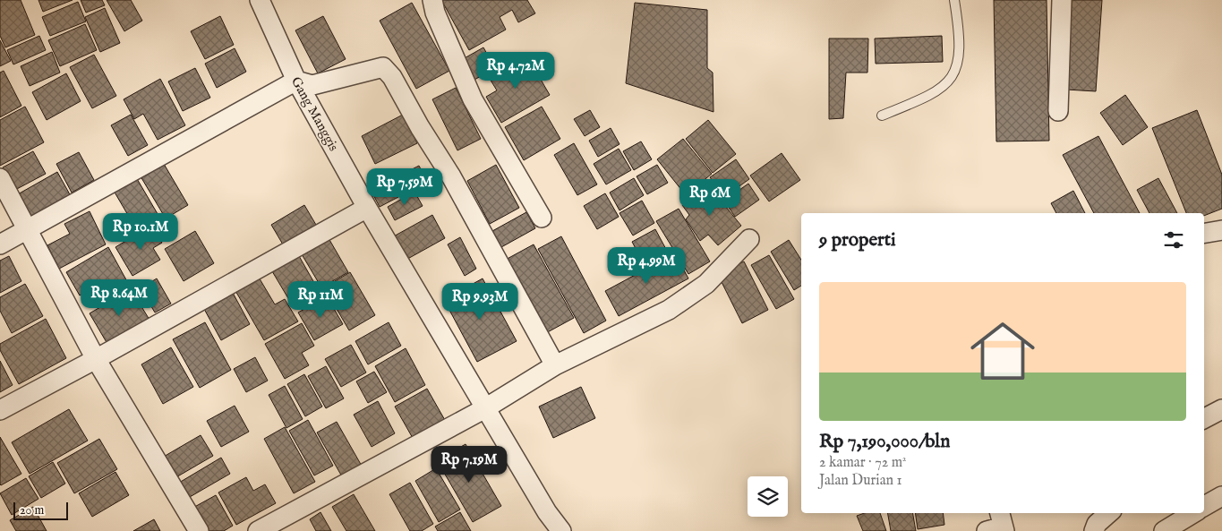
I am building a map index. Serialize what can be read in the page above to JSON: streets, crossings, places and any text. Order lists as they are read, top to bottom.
{
  "streets": {
    "street": ["Gang Manggis"]
  },
  "scale_bar": "20 m",
  "page": {
    "price": [
      "Rp 4.72M",
      "Rp 7.59M",
      "Rp 6M",
      "Rp 10.1M",
      "Rp 4.99M",
      "Rp 8.64M",
      "Rp 11M",
      "Rp 9.93M",
      "Rp 7.19M"
    ],
    "heading": "9 properti",
    "list": [
      {
        "name": "Rp 7,190,000/bln",
        "note": "2 kamar · 72 m² · Jalan Durian 1"
      }
    ],
    "scale": "20 m"
  }
}
